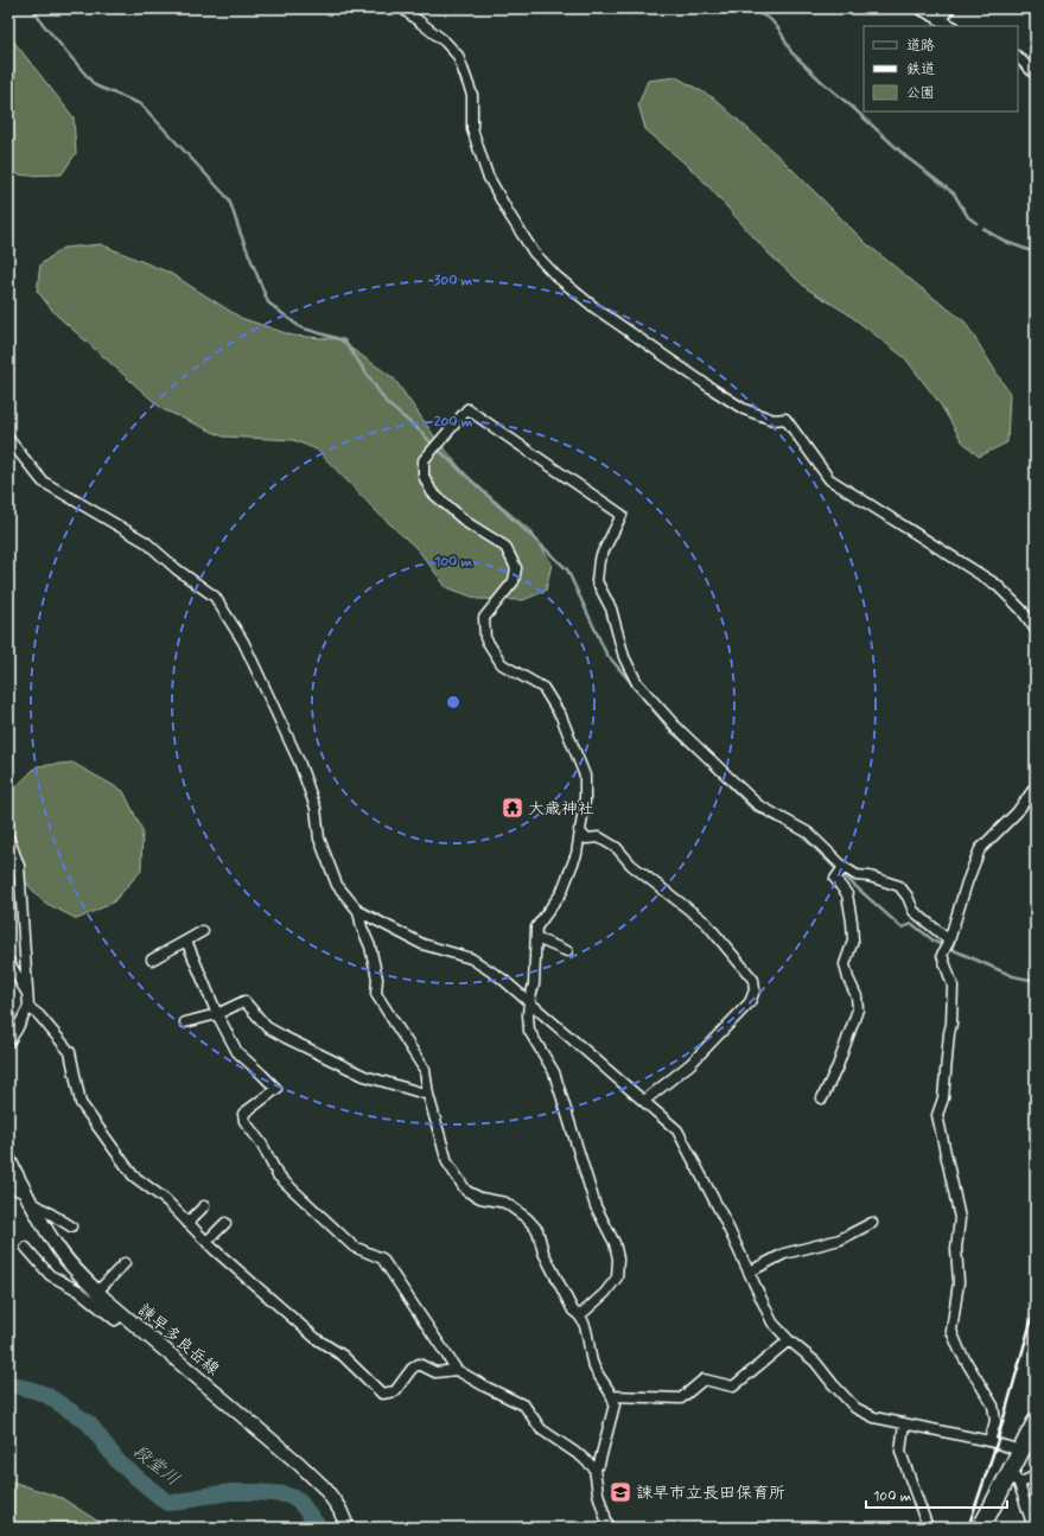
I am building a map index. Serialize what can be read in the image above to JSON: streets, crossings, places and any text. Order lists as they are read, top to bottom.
{
  "streets": {
    "main road": ["諫早多良岳線"]
  },
  "water": ["段堂川"],
  "places": {
    "temple": ["大歳神社"],
    "school or university": ["諫早市立長田保育所"]
  },
  "legend": ["道路", "鉄道", "公園"],
  "scale_bar": "100 m",
  "rings": ["300 m", "200 m", "100 m"]
}
